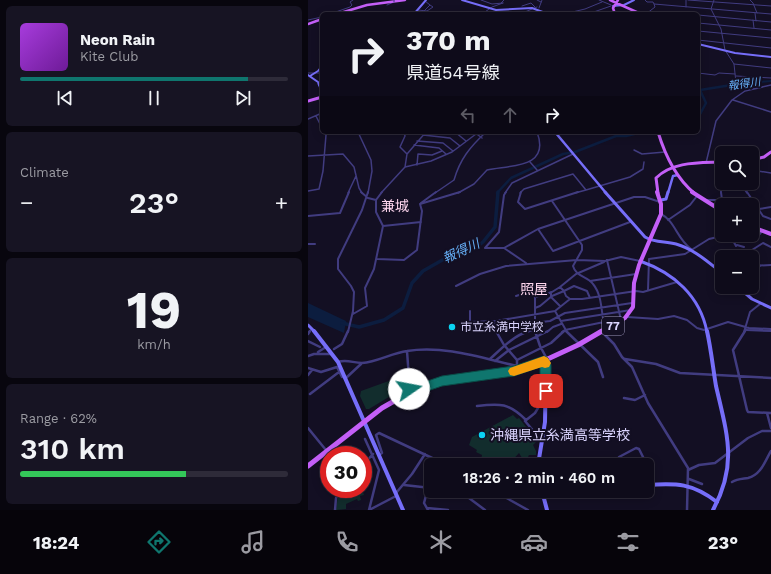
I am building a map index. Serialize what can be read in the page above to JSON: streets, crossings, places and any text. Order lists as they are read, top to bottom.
{
  "streets": {
    "main road": ["77"]
  },
  "districts": ["兼城", "照屋"],
  "water": ["報得川"],
  "places": ["市立糸満中学校", "沖縄県立糸満高等学校"],
  "page": {
    "turn": ["370 m", "県道54号線"],
    "song": ["Neon Rain", "Kite Club"],
    "tile": [
      "Climate",
      ["19", "km/h"],
      ["Range · 62%", "310 km"]
    ],
    "map_buttons": ["+", "−"],
    "heat": ["−", "23°", "+"],
    "limit": "30",
    "trip": "18:26 · 2 min · 460 m",
    "tabs": ["18:24", "23°"]
  }
}
